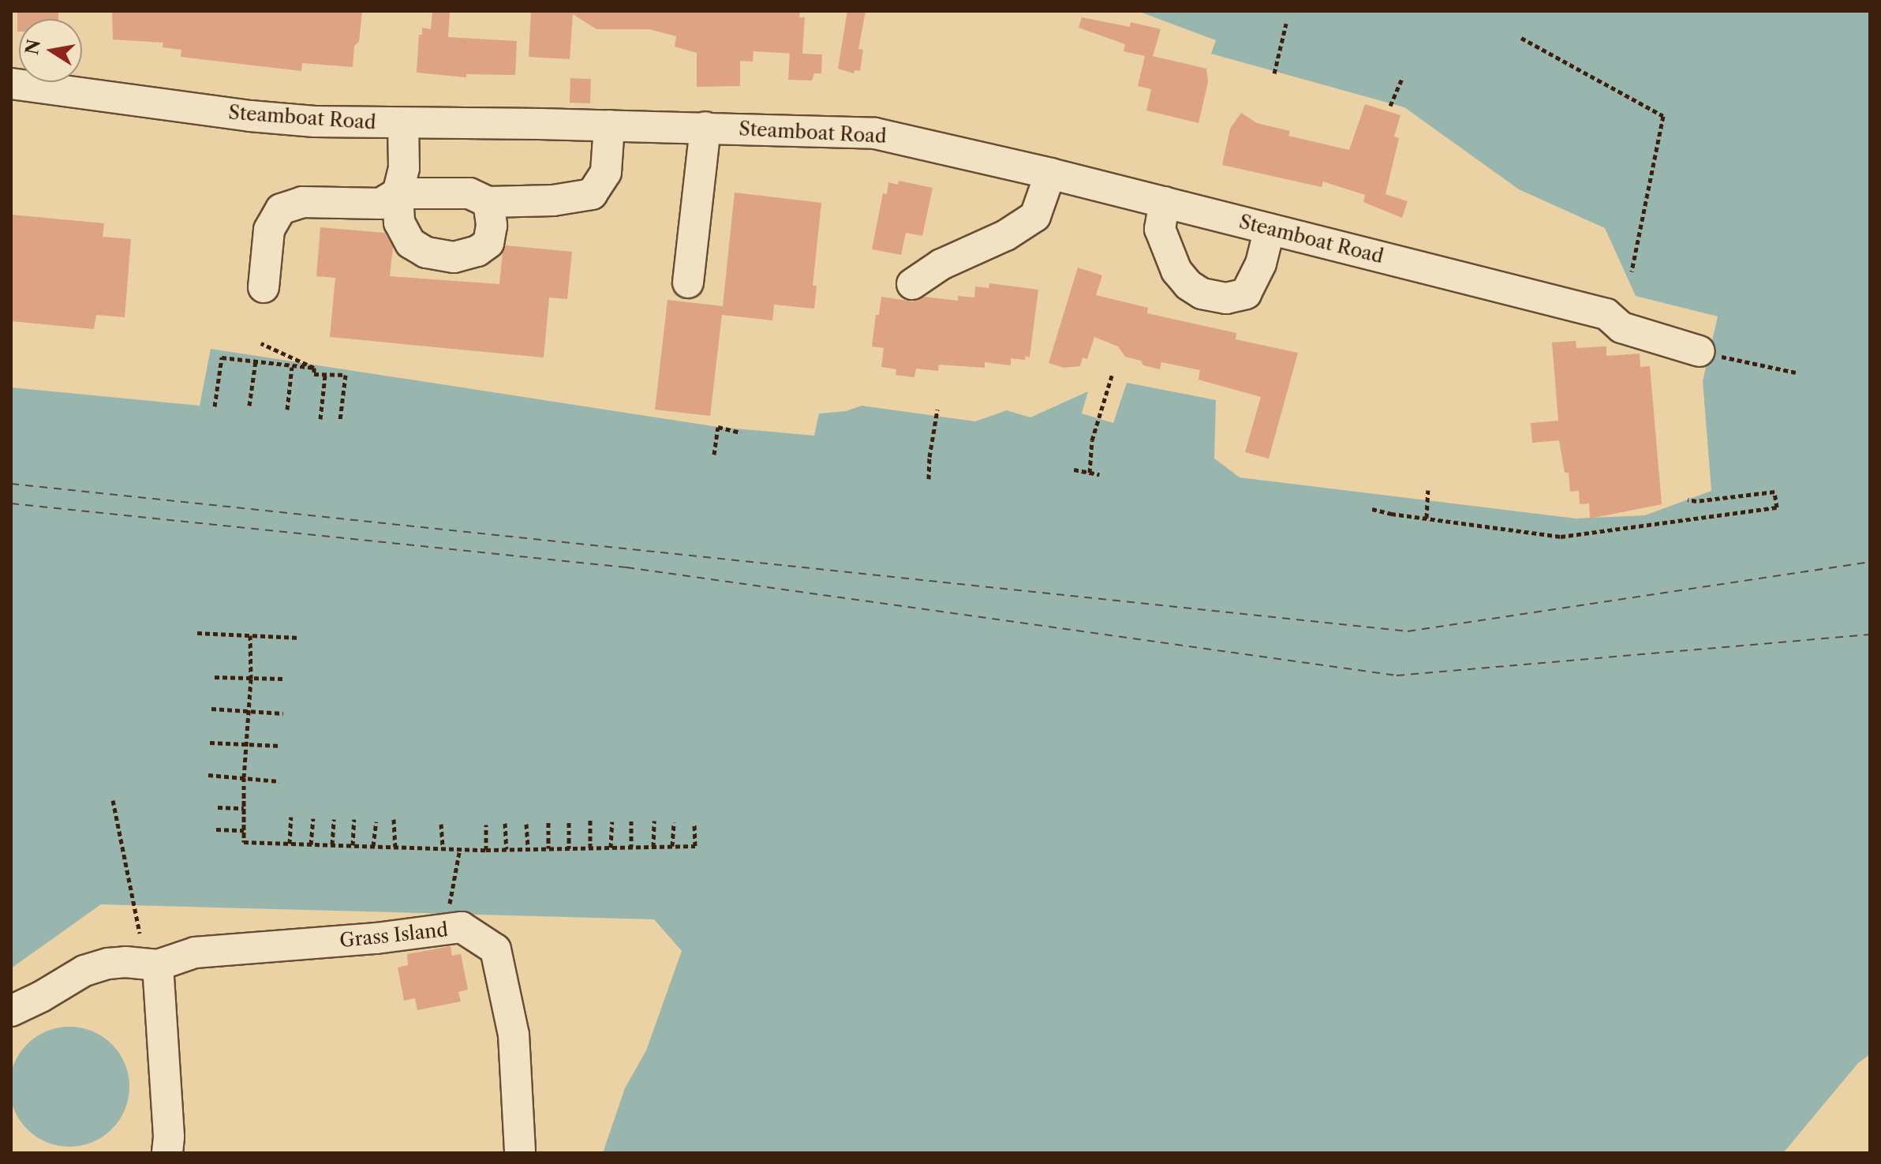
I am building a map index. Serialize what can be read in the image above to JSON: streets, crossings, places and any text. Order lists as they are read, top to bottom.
{
  "streets": {
    "street": ["Steamboat Road", "Grass Island"]
  },
  "north": "left"
}
